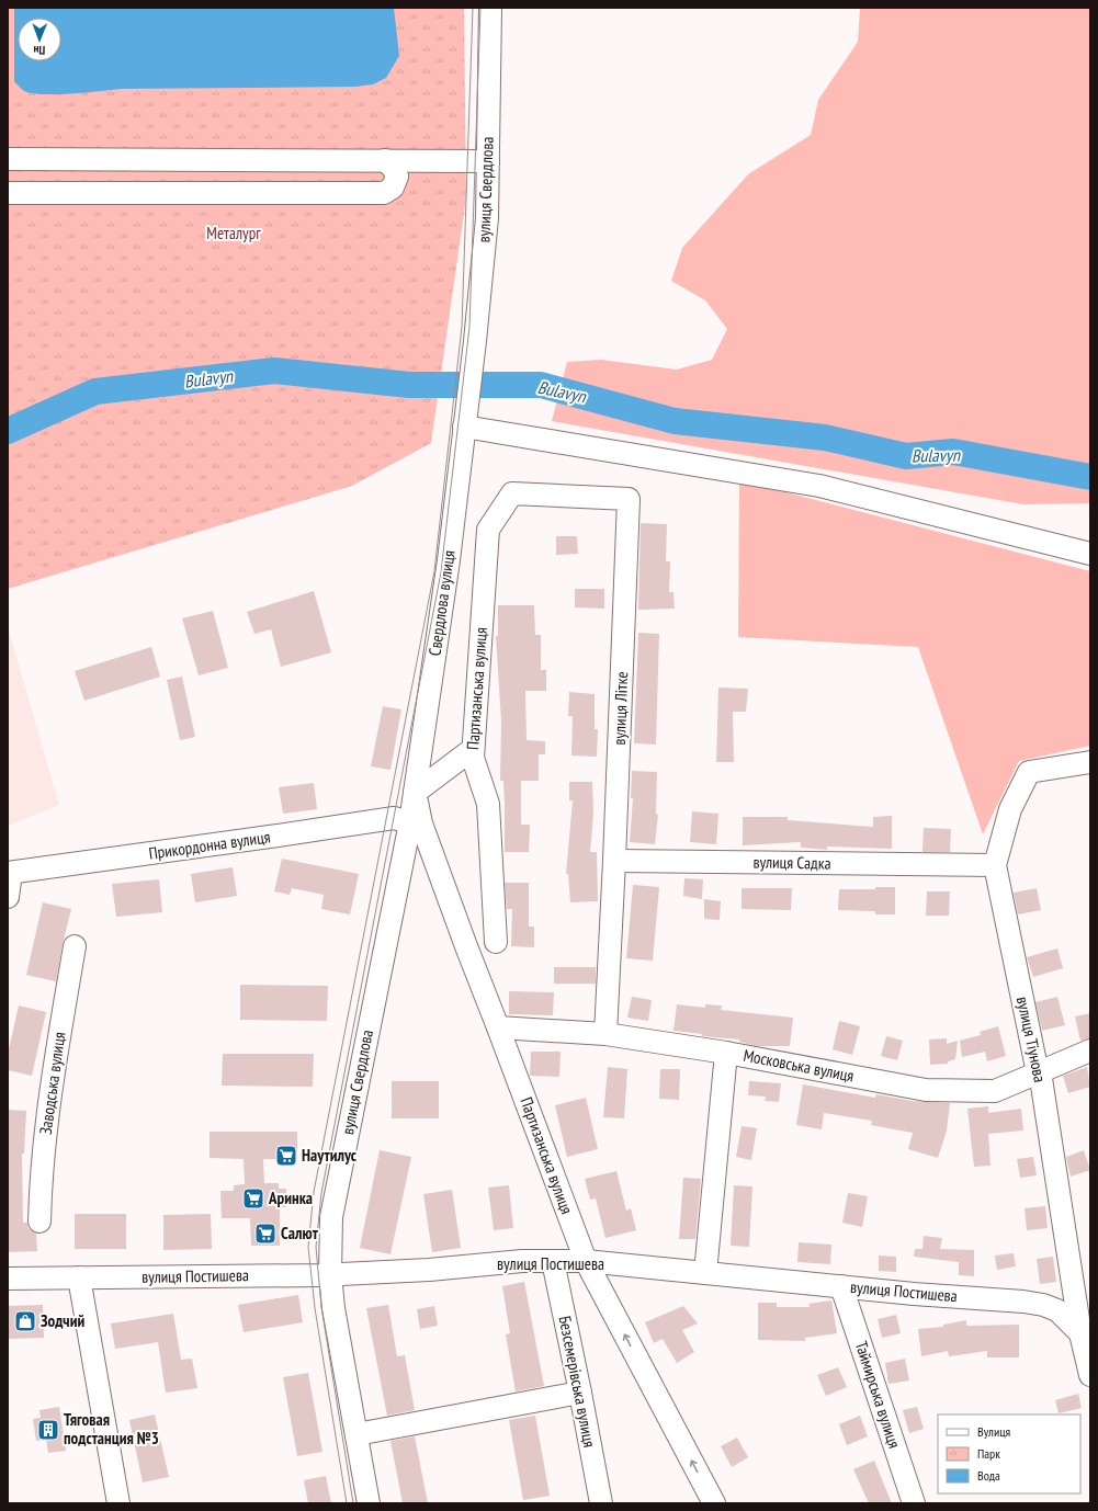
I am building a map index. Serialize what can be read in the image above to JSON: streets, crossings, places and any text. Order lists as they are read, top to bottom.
{
  "streets": {
    "street": [
      "вулиця Свердлова",
      "Свердлова вулиця",
      "Партизанська вулиця",
      "вулиця Літке",
      "Прикордонна вулиця",
      "вулиця Садка",
      "вулиця Тіунова",
      "Московська вулиця",
      "Заводська вулиця",
      "вулиця Постишева",
      "Безсемерівська вулиця",
      "Таймирська вулиця"
    ]
  },
  "crossings": [
    ["вулиця Свердлова", "Свердлова вулиця"],
    ["вулиця Свердлова", "Партизанська вулиця"],
    ["вулиця Свердлова", "Прикордонна вулиця"],
    ["вулиця Свердлова", "вулиця Постишева"],
    ["Свердлова вулиця", "Партизанська вулиця"],
    ["Партизанська вулиця", "вулиця Літке"],
    ["Партизанська вулиця", "Московська вулиця"],
    ["Партизанська вулиця", "вулиця Постишева"],
    ["вулиця Літке", "вулиця Садка"],
    ["вулиця Літке", "Московська вулиця"],
    ["вулиця Садка", "вулиця Тіунова"],
    ["вулиця Тіунова", "Московська вулиця"],
    ["вулиця Тіунова", "вулиця Постишева"],
    ["вулиця Постишева", "Безсемерівська вулиця"],
    ["вулиця Постишева", "Таймирська вулиця"]
  ],
  "water": ["Bulavyn"],
  "parks": ["Металург"],
  "places": {
    "supermarket": ["Наутилус", "Аринка", "Салют"],
    "shop": ["Зодчий"],
    "building": ["Тяговая подстанция №3"]
  },
  "legend": ["Вулиця", "Парк", "Вода"],
  "north": "bottom"
}
